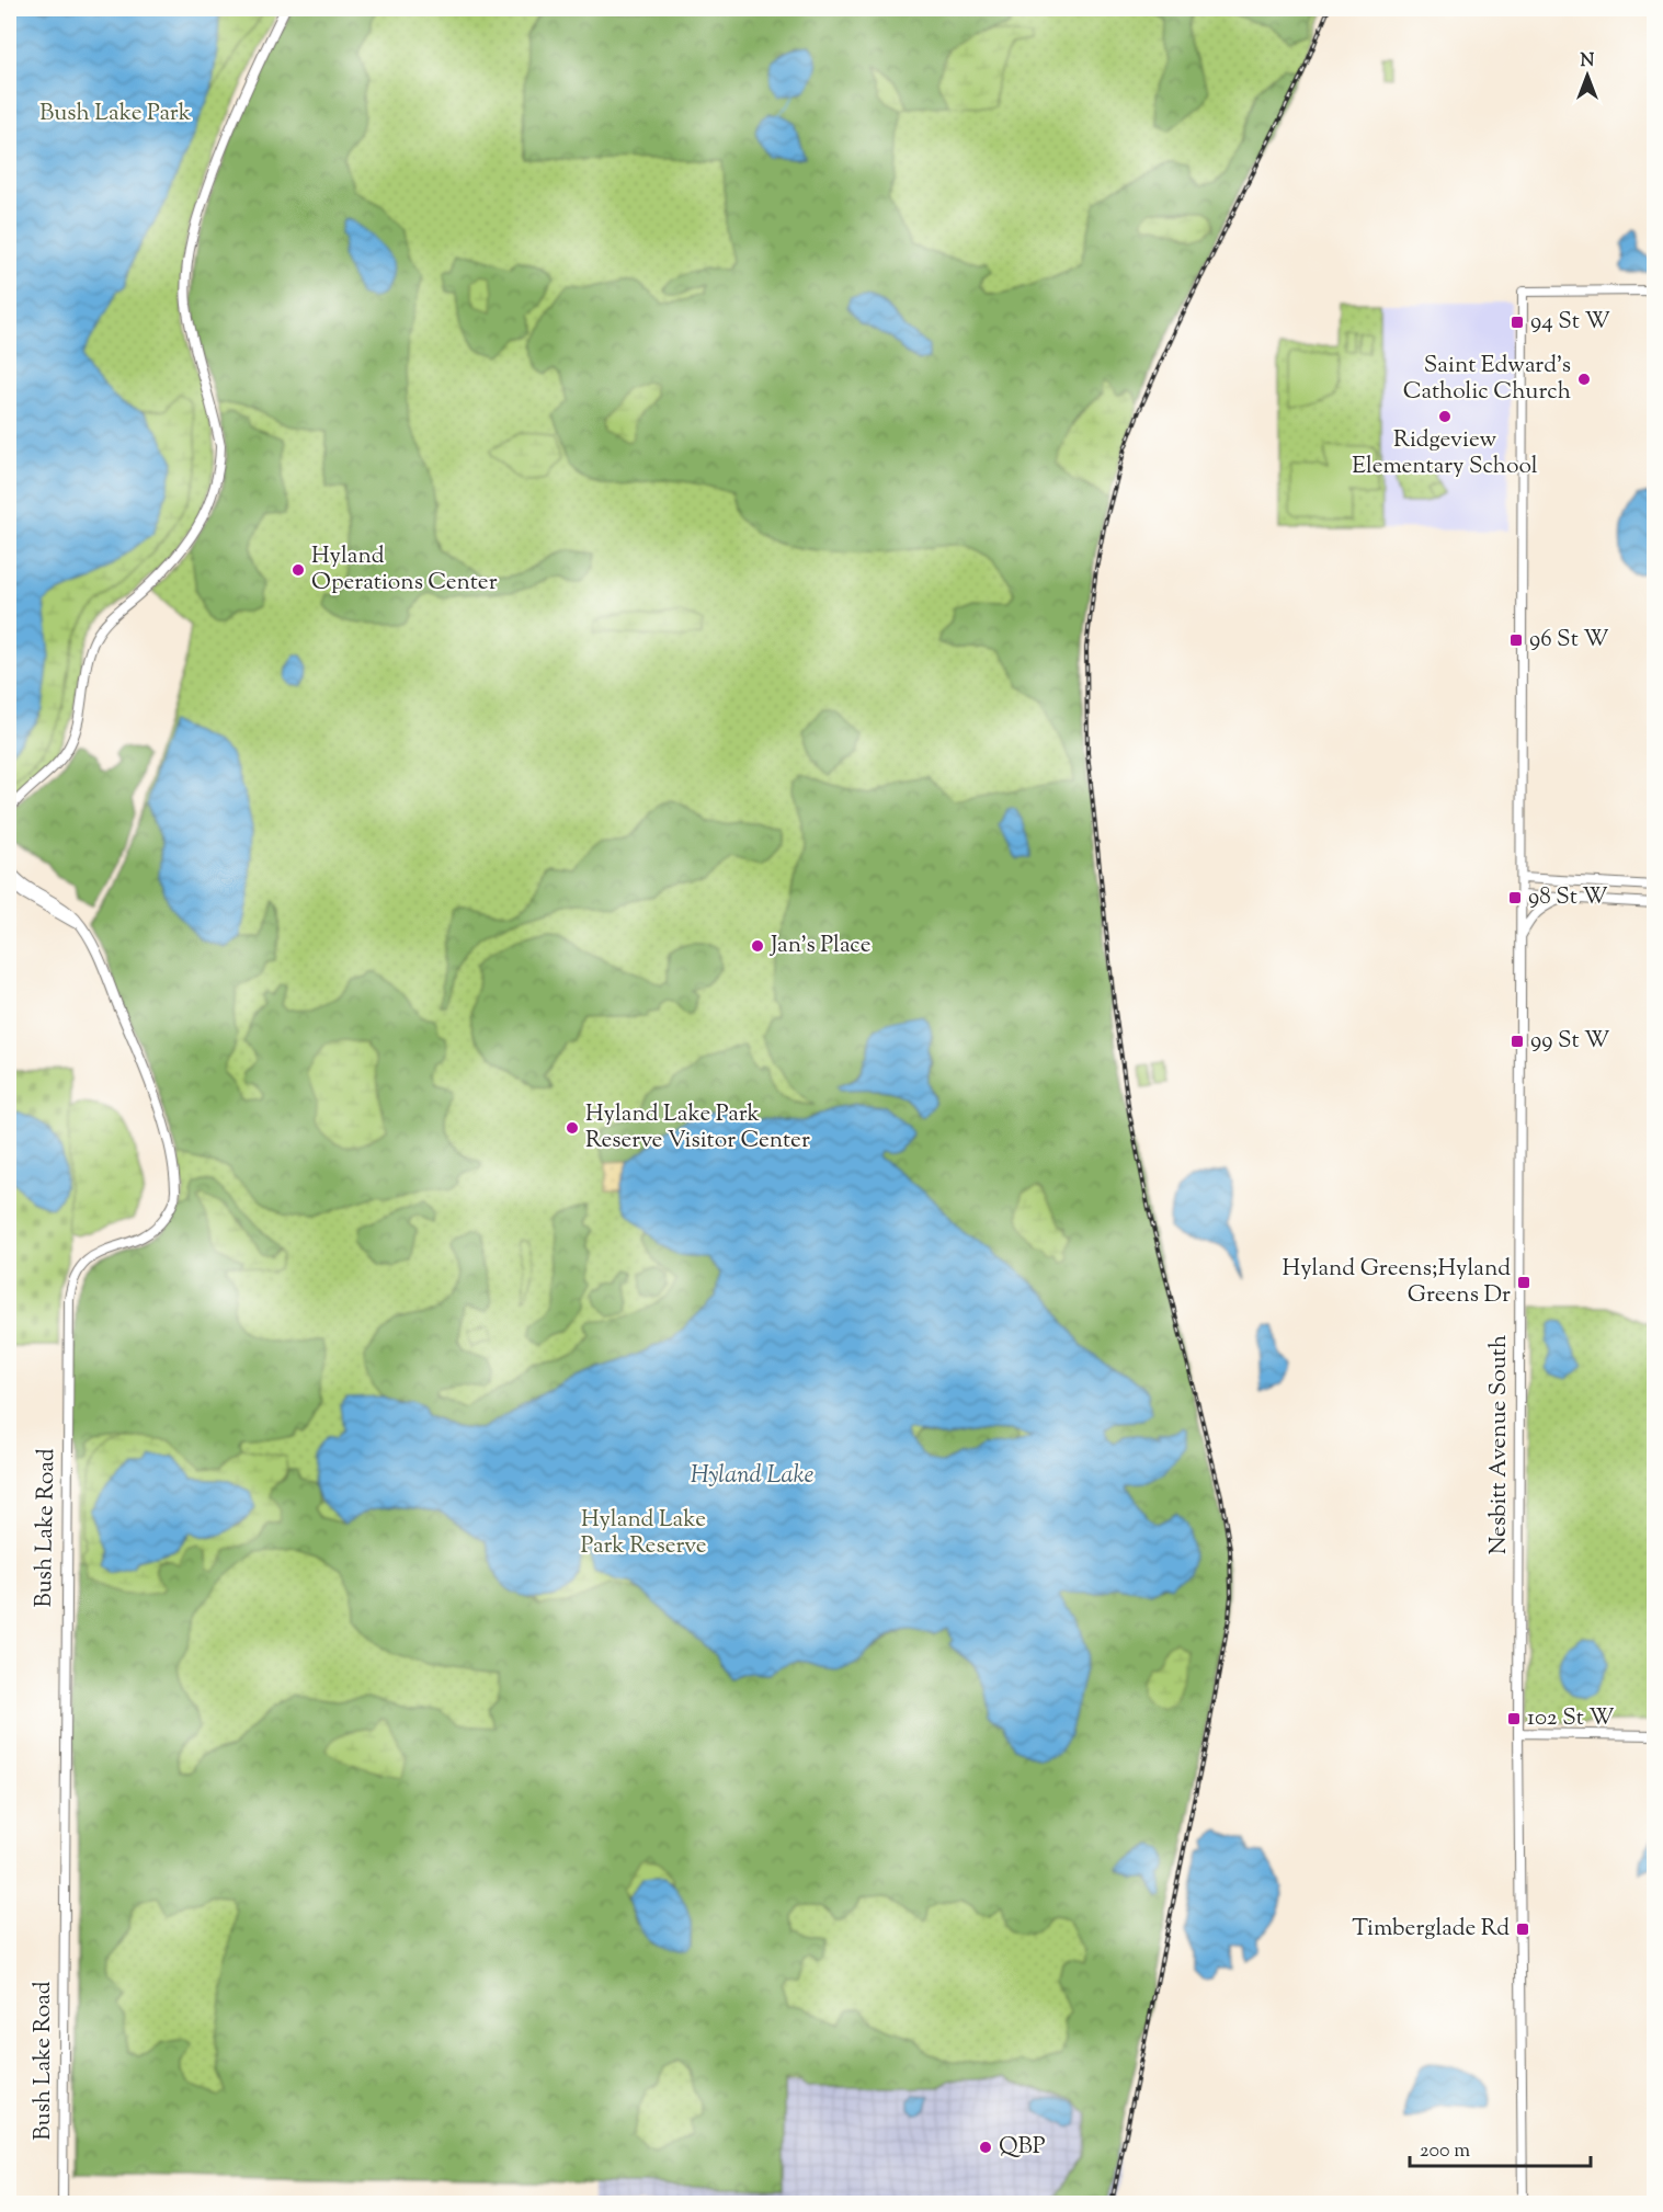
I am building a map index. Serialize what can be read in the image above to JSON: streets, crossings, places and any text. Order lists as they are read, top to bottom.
{
  "streets": {
    "street": ["Nesbitt Avenue South", "Bush Lake Road"]
  },
  "water": ["Hyland Lake"],
  "parks": ["Bush Lake Park", "Hyland Lake Park Reserve"],
  "places": {
    "transit": [
      "94 St W",
      "96 St W",
      "98 St W",
      "99 St W",
      "Hyland Greens;Hyland Greens Dr",
      "102 St W",
      "Timberglade Rd"
    ],
    "other": [
      "Saint Edward's Catholic Church",
      "Ridgeview Elementary School",
      "Hyland Operations Center",
      "Jan's Place",
      "Hyland Lake Park Reserve Visitor Center",
      "QBP"
    ]
  },
  "scale_bar": "200 m",
  "north": "top"
}
